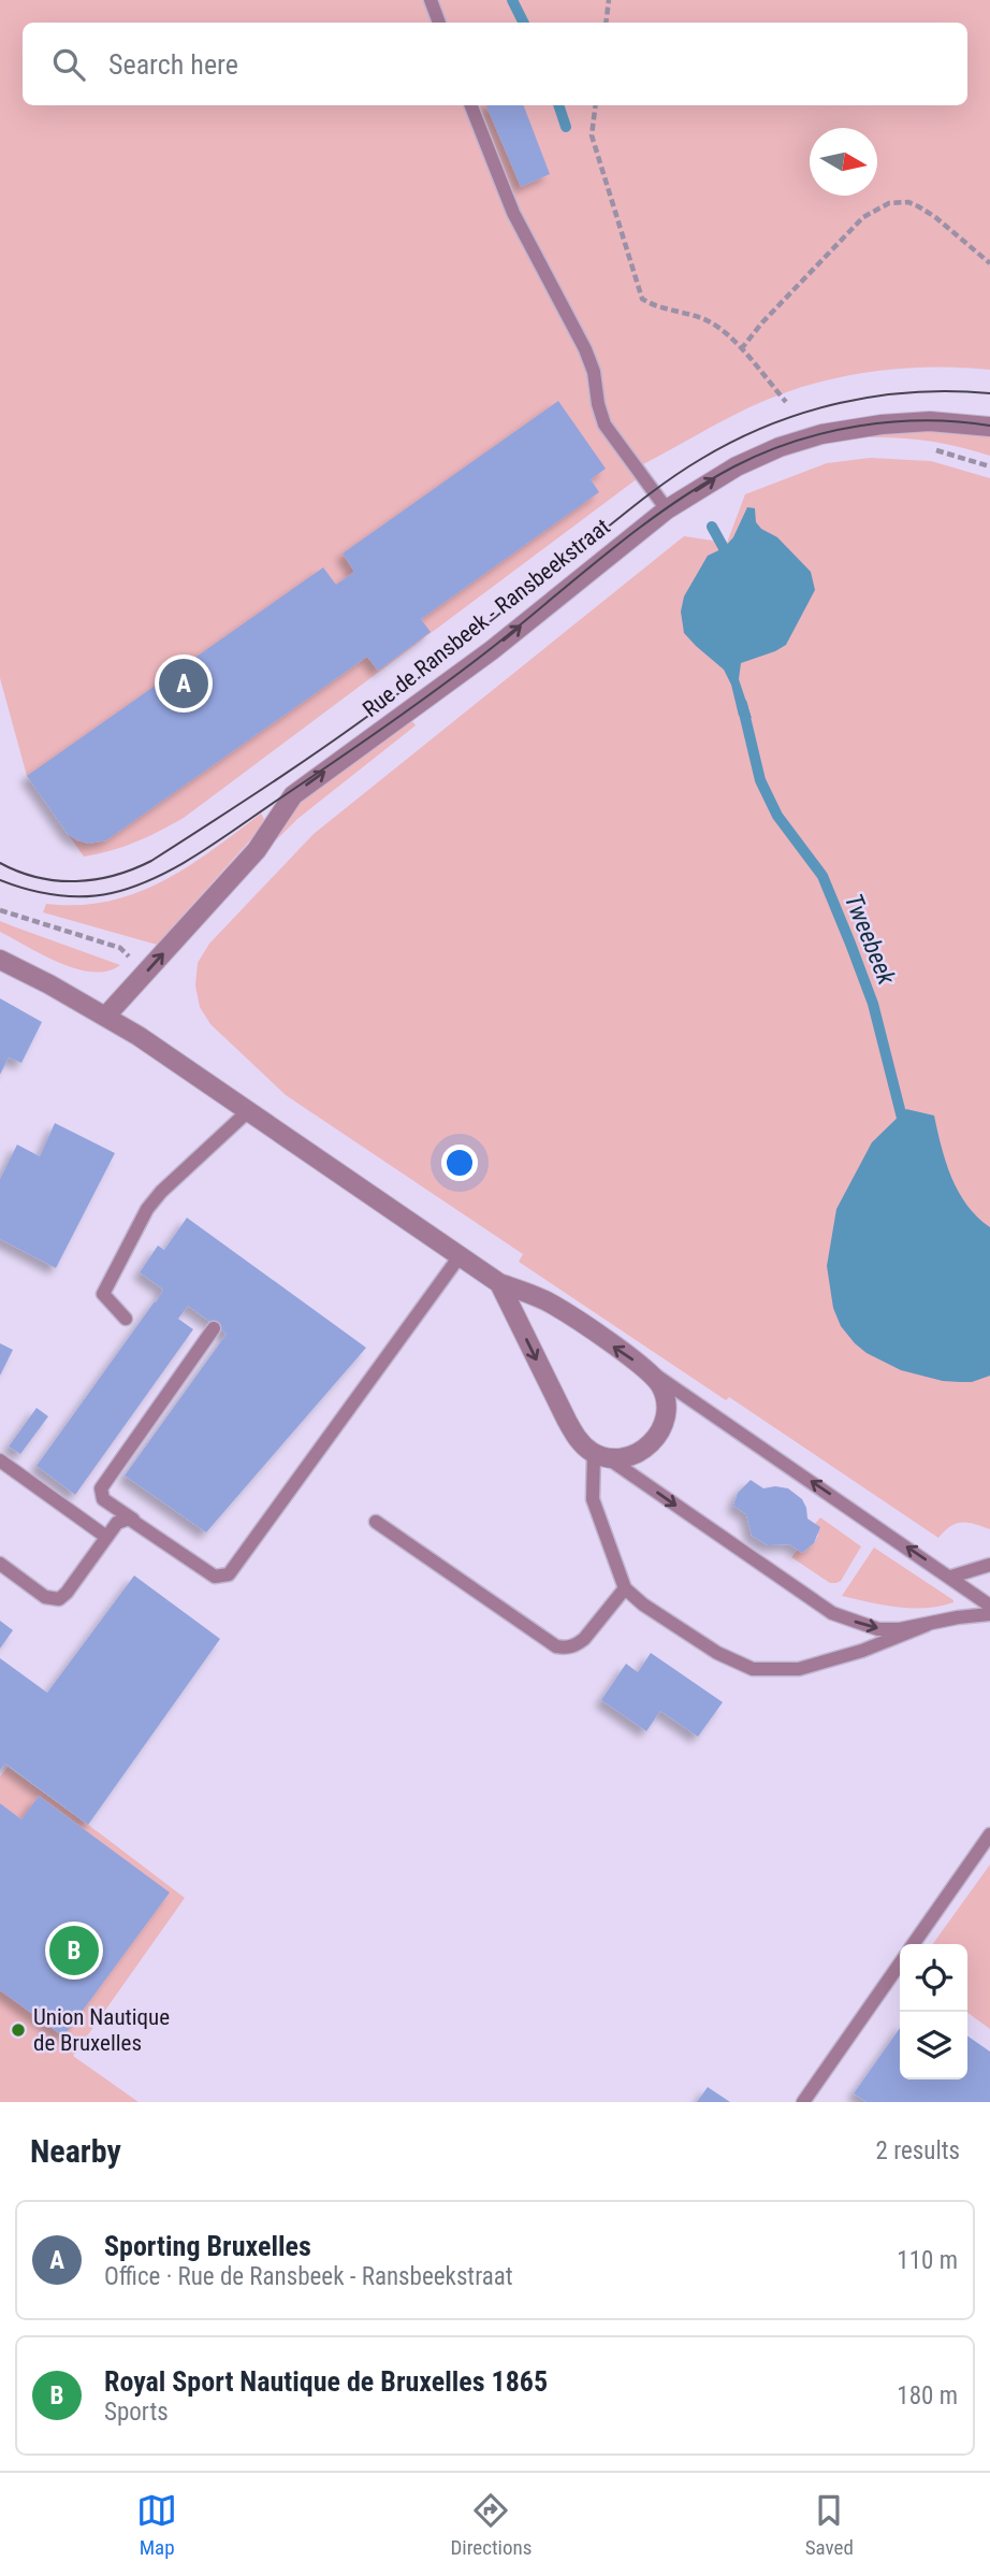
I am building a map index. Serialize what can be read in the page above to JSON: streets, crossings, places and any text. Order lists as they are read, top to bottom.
{
  "streets": {
    "street": ["Rue de Ransbeek - Ransbeekstraat"]
  },
  "one_way": ["Rue de Ransbeek - Ransbeekstraat"],
  "water": ["Tweebeek"],
  "places": ["Union Nautique de Bruxelles"],
  "north": "right",
  "page": {
    "search": "Search here",
    "pins": ["A", "B"],
    "heading": ["Nearby", "2 results"],
    "list": [
      {
        "mark": "A",
        "name": "Sporting Bruxelles",
        "note": "Office · Rue de Ransbeek - Ransbeekstraat",
        "value": "110 m"
      },
      {
        "mark": "B",
        "name": "Royal Sport Nautique de Bruxelles 1865",
        "note": "Sports",
        "value": "180 m"
      }
    ],
    "nav": ["Map", "Directions", "Saved"]
  }
}
